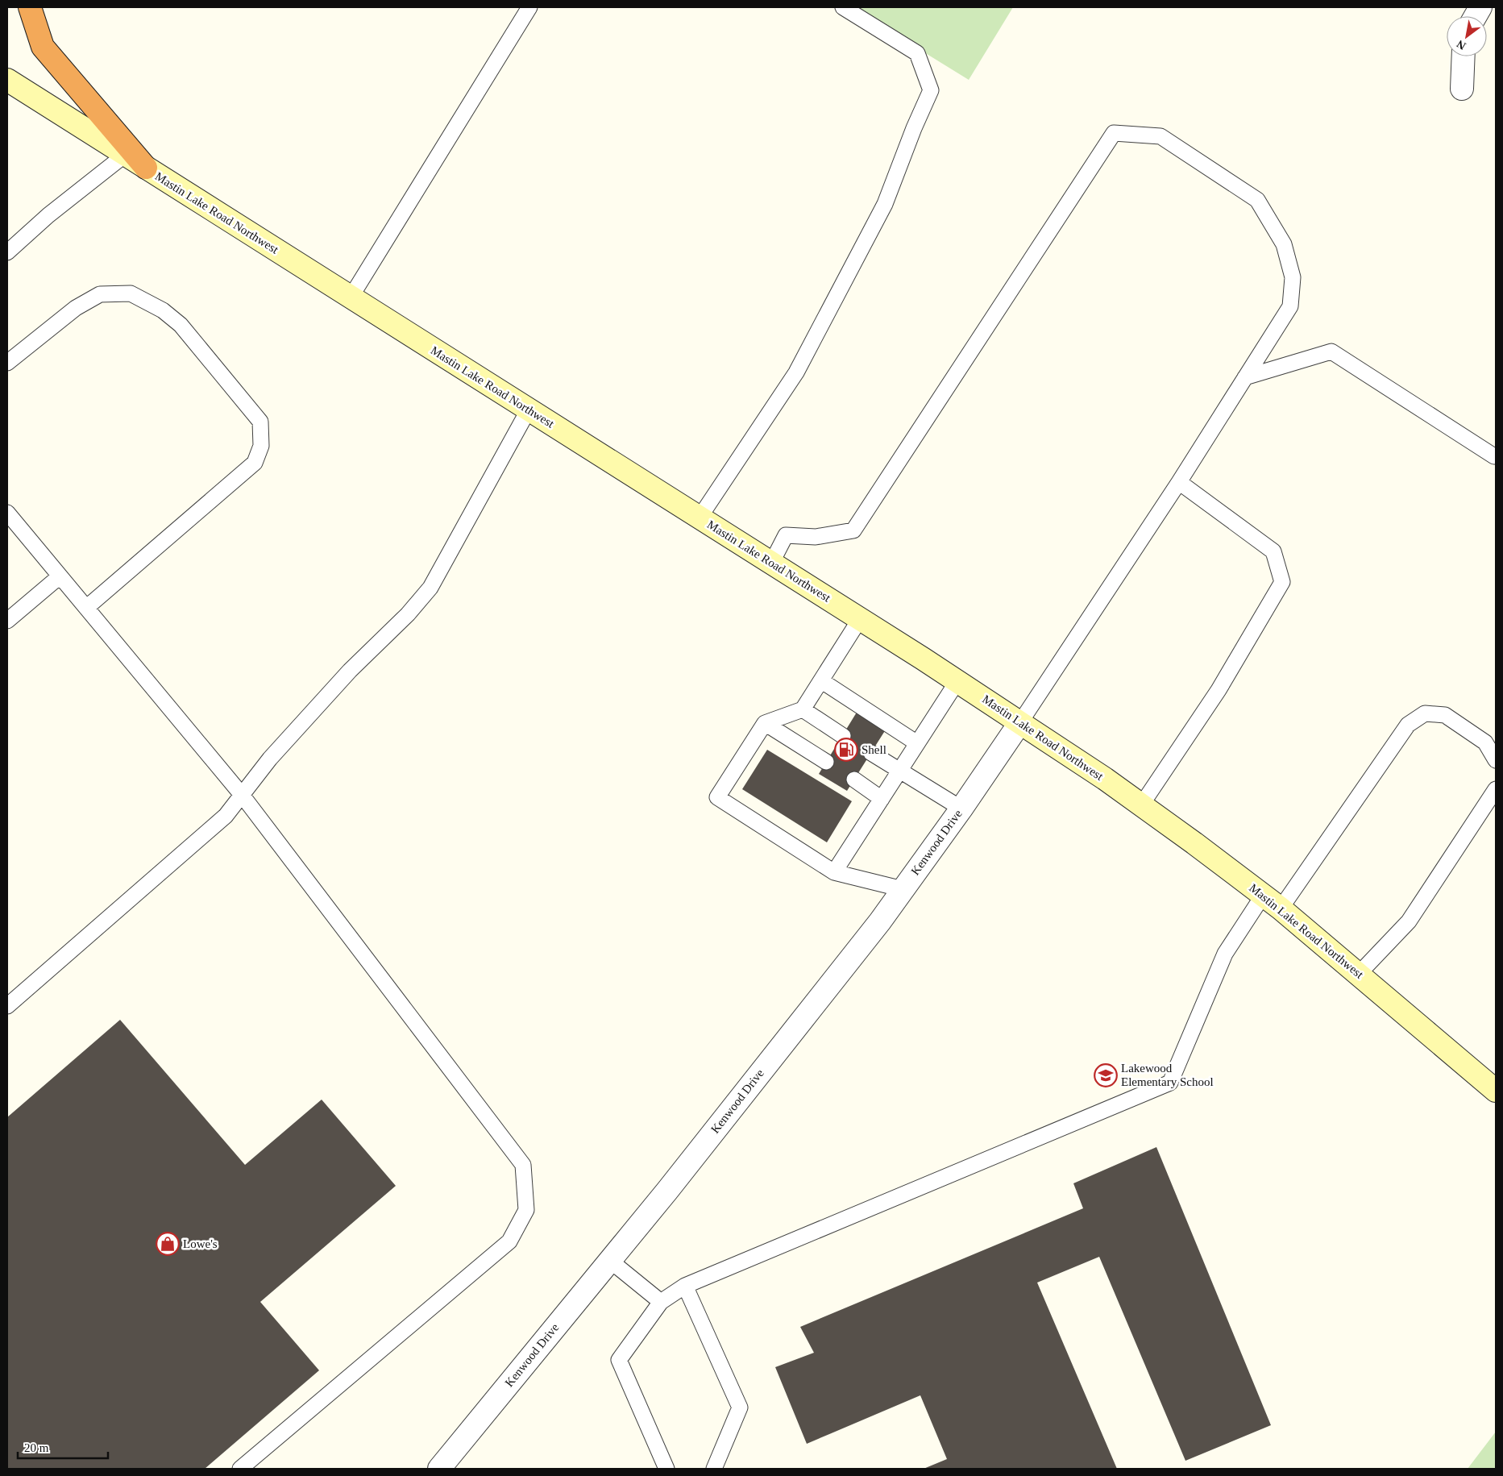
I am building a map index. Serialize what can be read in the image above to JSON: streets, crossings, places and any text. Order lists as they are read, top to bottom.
{
  "streets": {
    "street": ["Mastin Lake Road Northwest", "Kenwood Drive"]
  },
  "crossings": [
    ["Mastin Lake Road Northwest", "Kenwood Drive"]
  ],
  "places": {
    "fuel station": ["Shell"],
    "school or university": ["Lakewood Elementary School"],
    "shop": ["Lowe's"]
  },
  "scale_bar": "20 m",
  "north": "bottom left"
}
